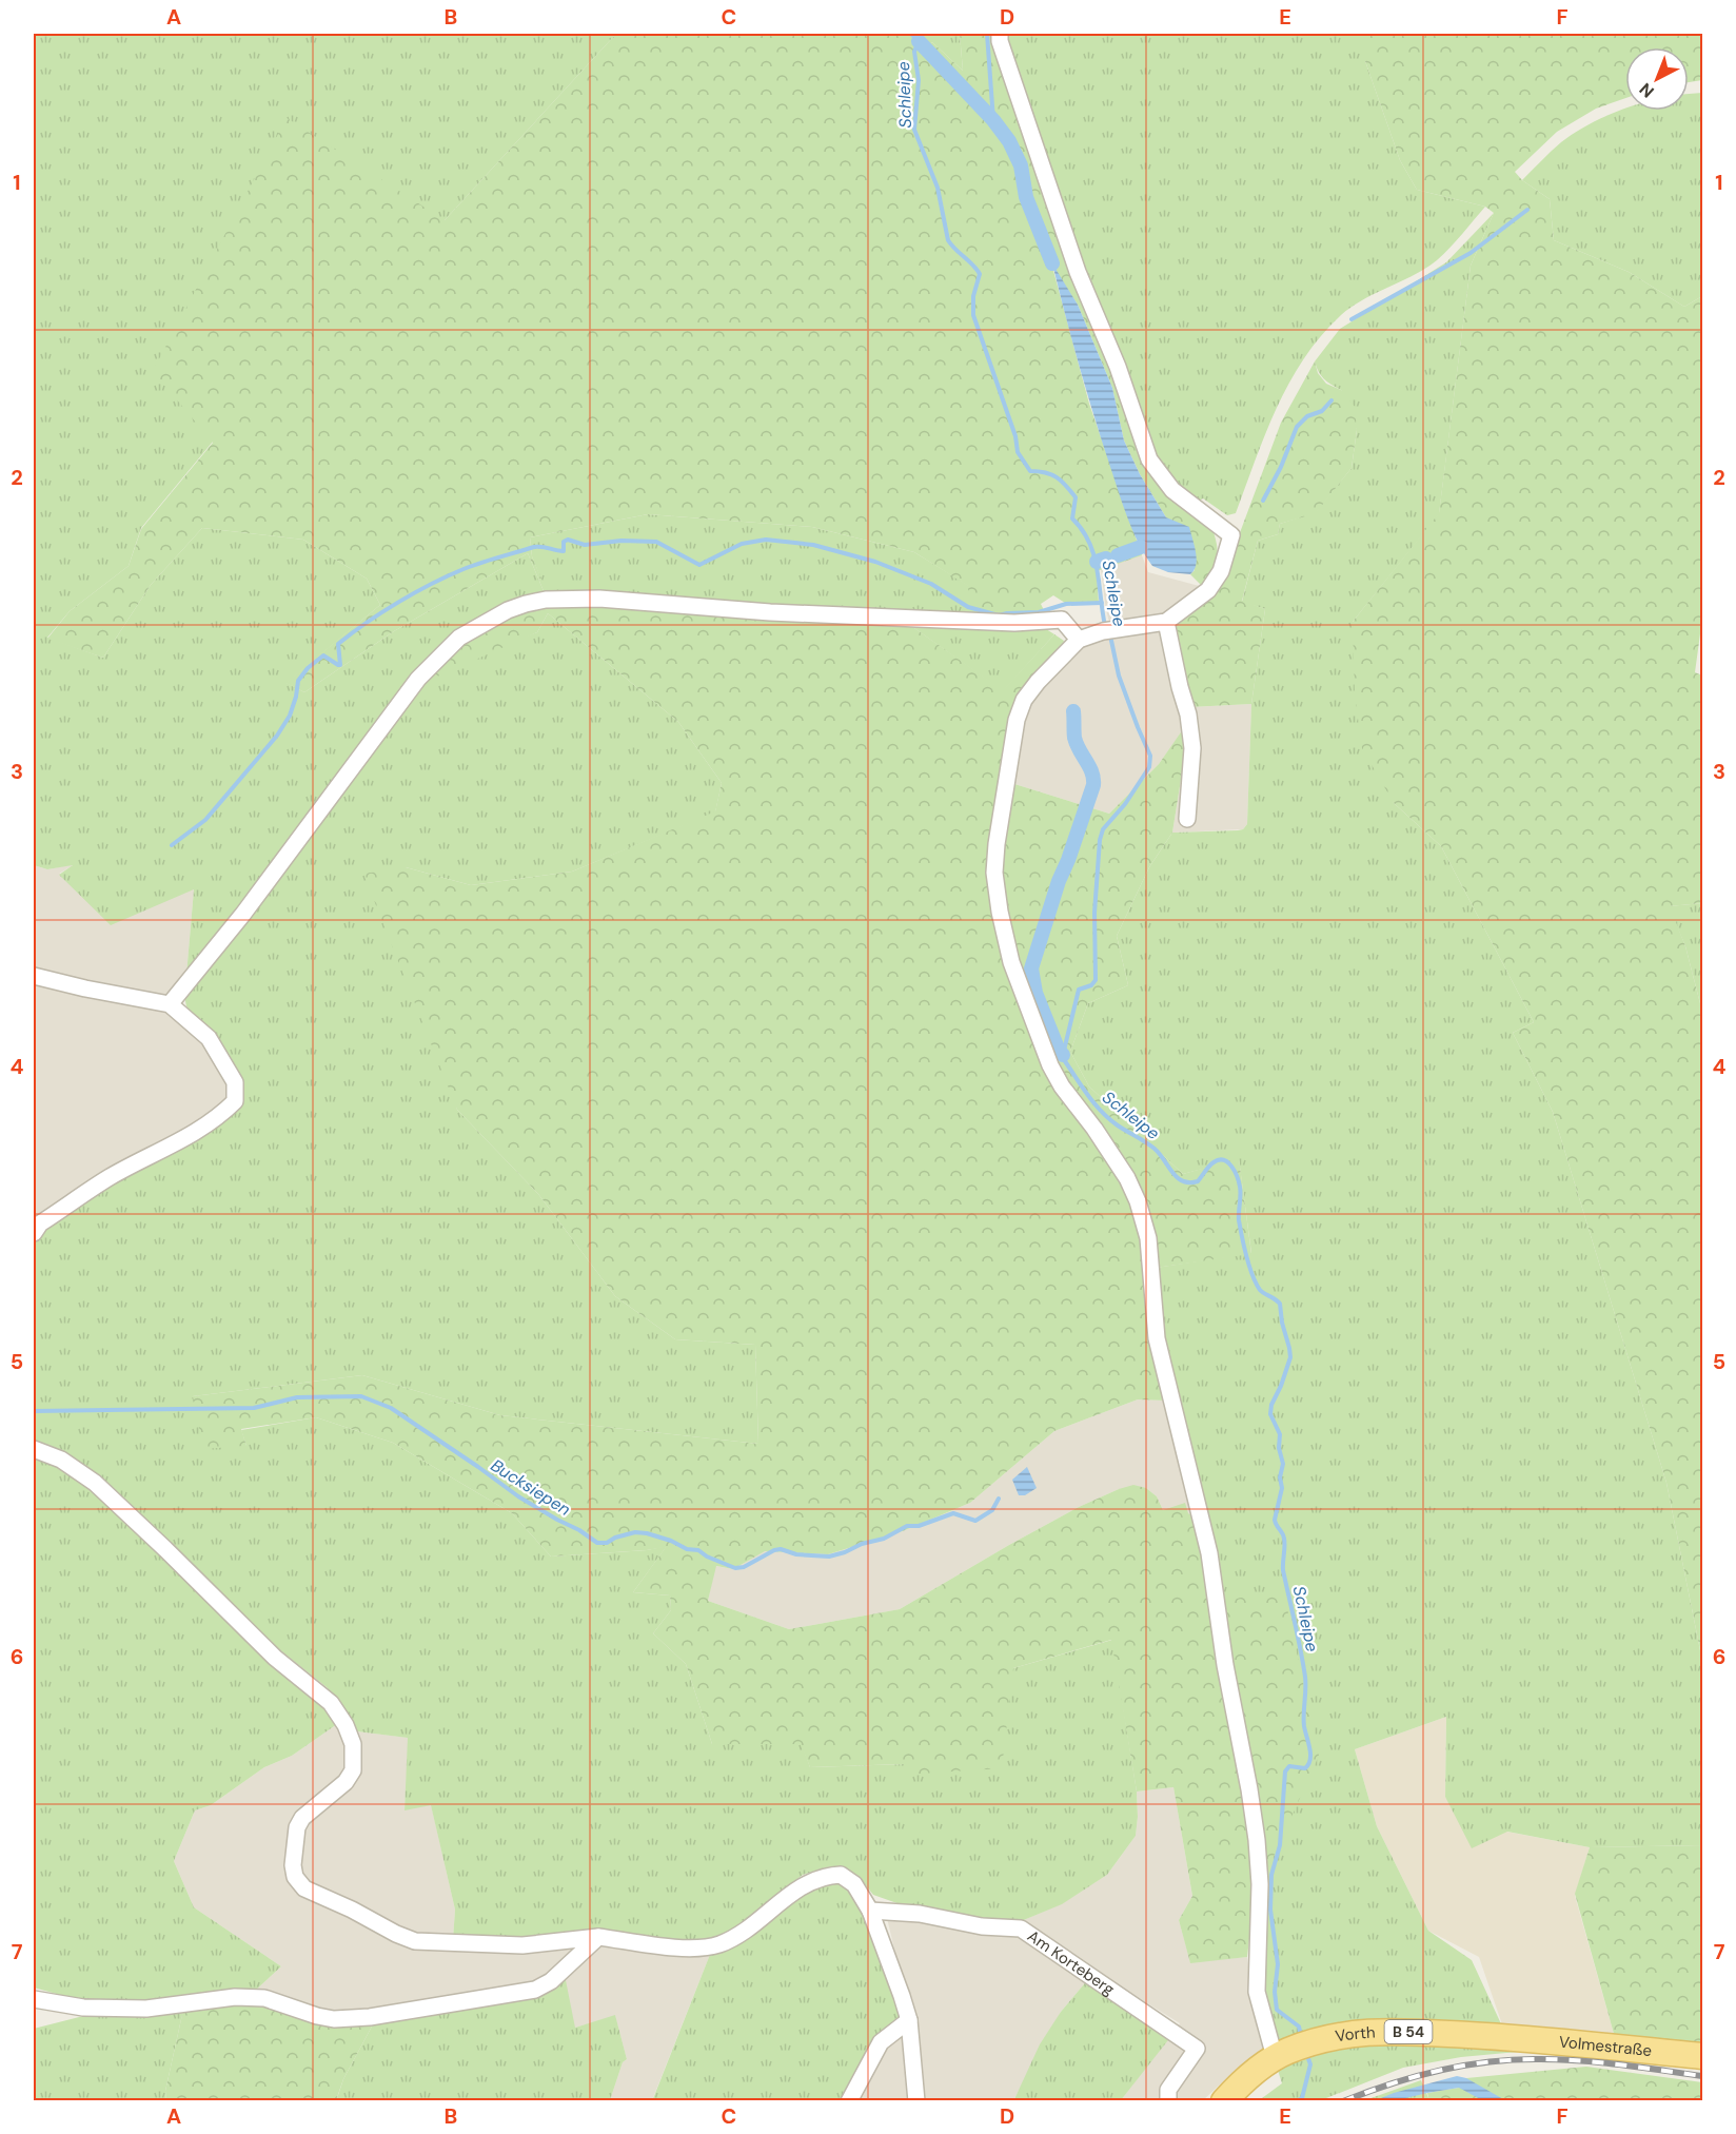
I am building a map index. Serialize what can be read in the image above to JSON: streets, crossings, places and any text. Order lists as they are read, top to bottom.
{
  "streets": {
    "main road": ["B 54", "Vorth", "Volmestraße"],
    "street": ["Am Korteberg"]
  },
  "crossings": [
    ["Vorth", "Volmestraße"]
  ],
  "water": ["Schleipe", "Bucksiepen"],
  "north": "bottom left",
  "grid": {
    "columns": [
      "A",
      "B",
      "C",
      "D",
      "E",
      "F"
    ],
    "rows": [
      "1",
      "2",
      "3",
      "4",
      "5",
      "6",
      "7"
    ]
  }
}
